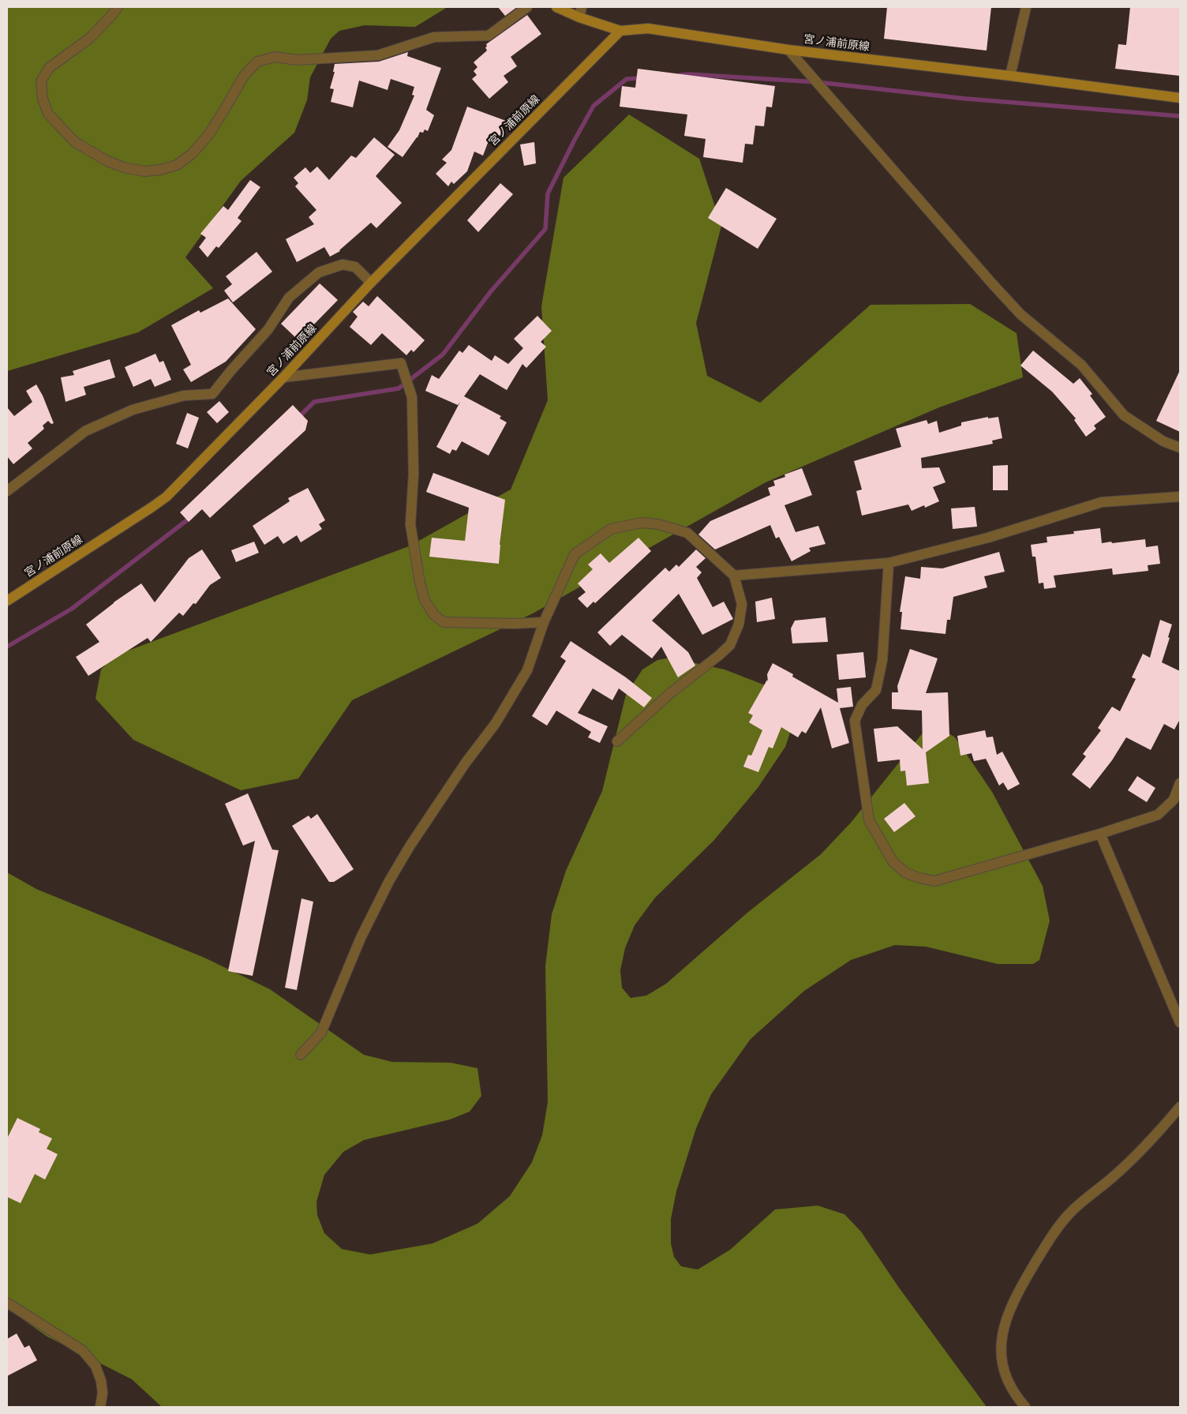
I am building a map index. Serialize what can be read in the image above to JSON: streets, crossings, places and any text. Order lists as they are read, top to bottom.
{
  "streets": {
    "main road": ["宮ノ浦前原線"]
  }
}
